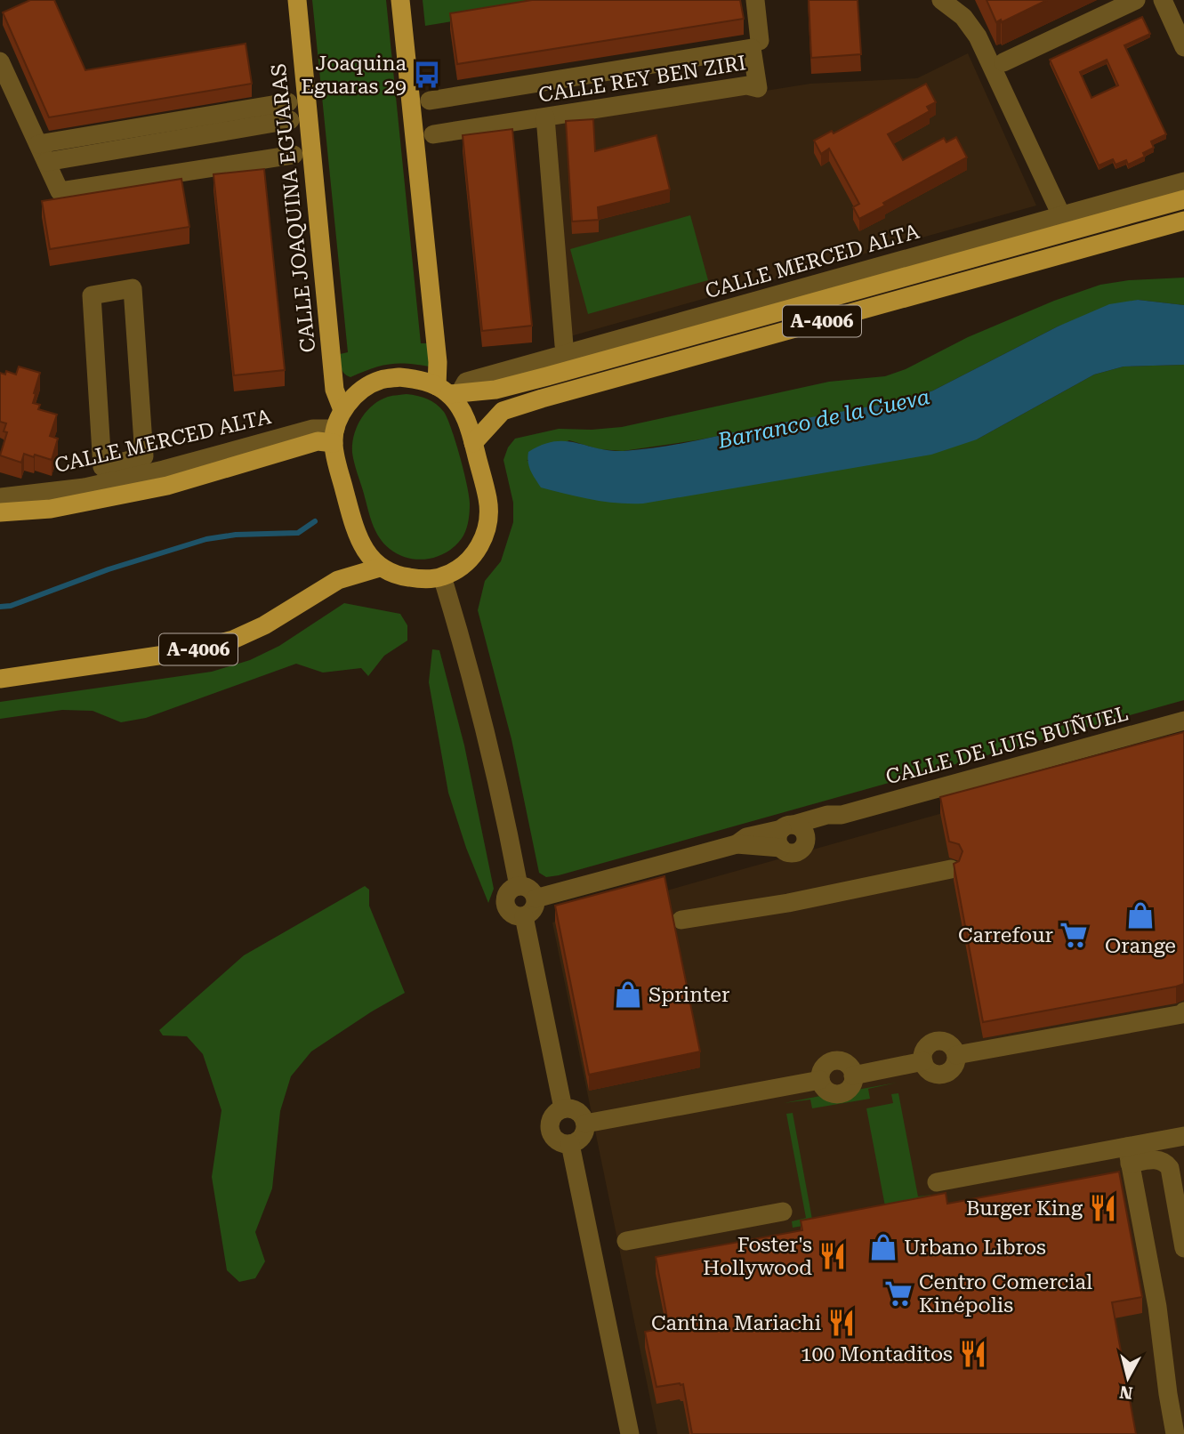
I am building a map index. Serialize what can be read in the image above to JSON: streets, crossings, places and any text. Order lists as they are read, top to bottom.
{
  "streets": {
    "main road": ["CALLE JOAQUINA EGUARAS", "CALLE MERCED ALTA", "A-4006"],
    "street": ["CALLE REY BEN ZIRI", "CALLE DE LUIS BUÑUEL"]
  },
  "crossings": [
    ["CALLE JOAQUINA EGUARAS", "CALLE MERCED ALTA"],
    ["CALLE JOAQUINA EGUARAS", "A-4006"],
    ["CALLE MERCED ALTA", "A-4006"]
  ],
  "water": ["Barranco de la Cueva"],
  "places": {
    "bus stop": ["Joaquina Eguaras 29"],
    "shop": ["Orange", "Sprinter", "Urbano Libros"],
    "supermarket": ["Carrefour", "Centro Comercial Kinépolis"],
    "restaurant": [
      "Burger King",
      "Foster's Hollywood",
      "Cantina Mariachi",
      "100 Montaditos"
    ]
  },
  "north": "bottom"
}
